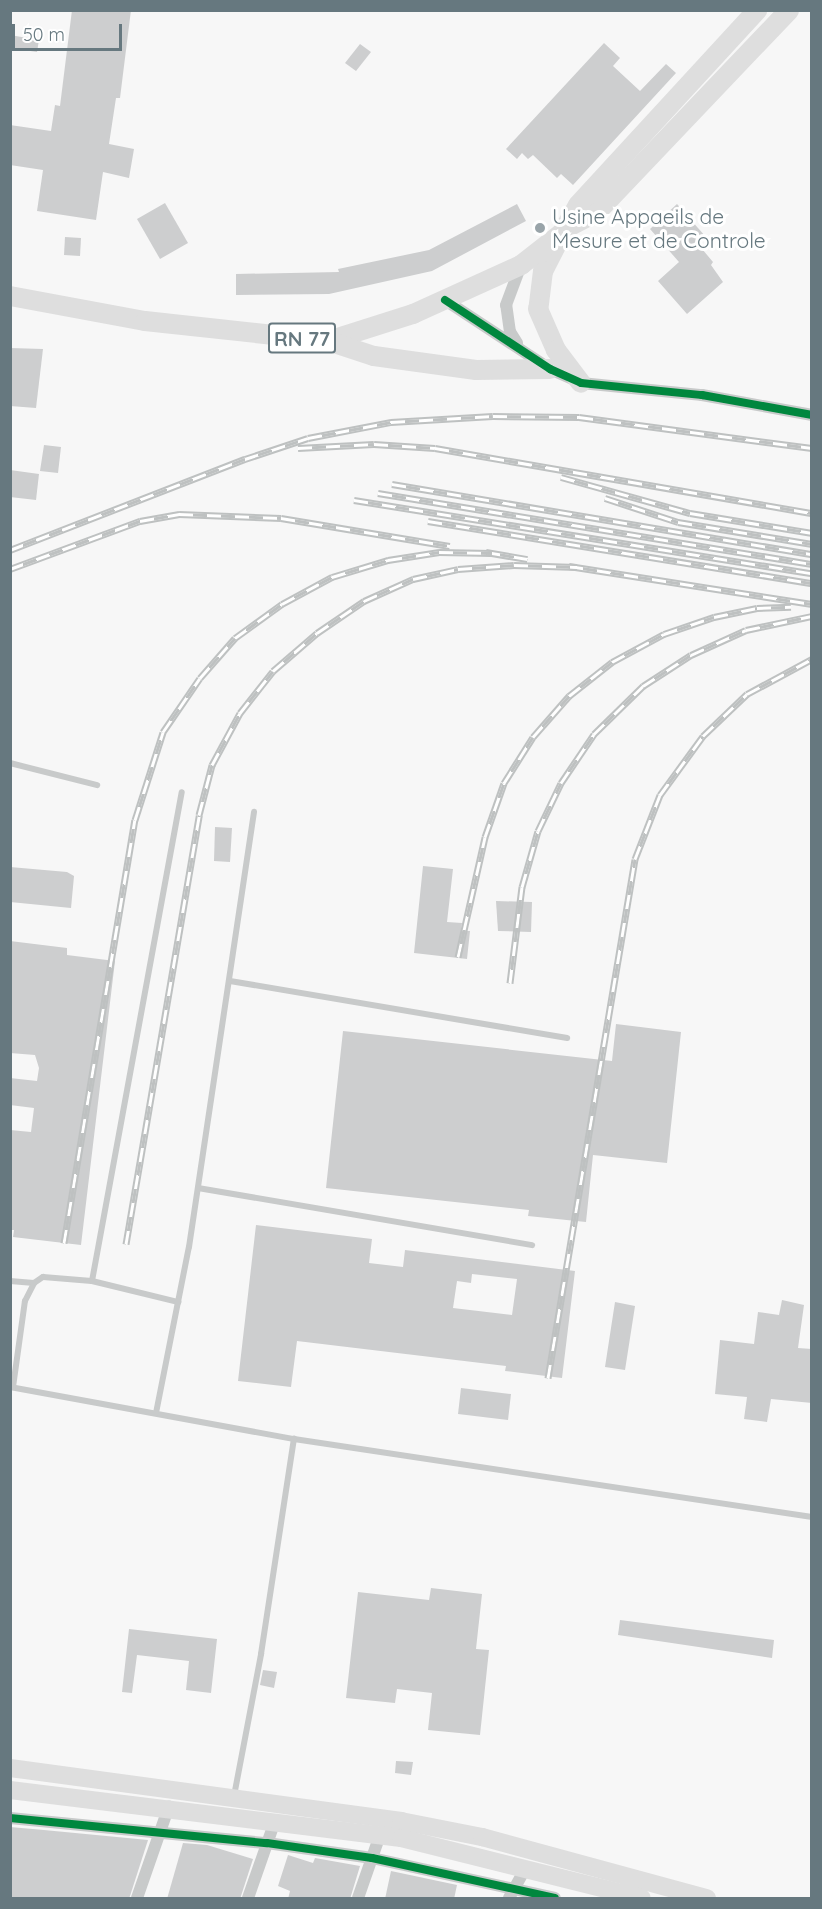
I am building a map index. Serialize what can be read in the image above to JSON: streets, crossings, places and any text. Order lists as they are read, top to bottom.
{
  "streets": {
    "main road": ["RN 77"]
  },
  "places": ["Usine Appaeils de Mesure et de Controle"],
  "scale_bar": "50 m"
}
